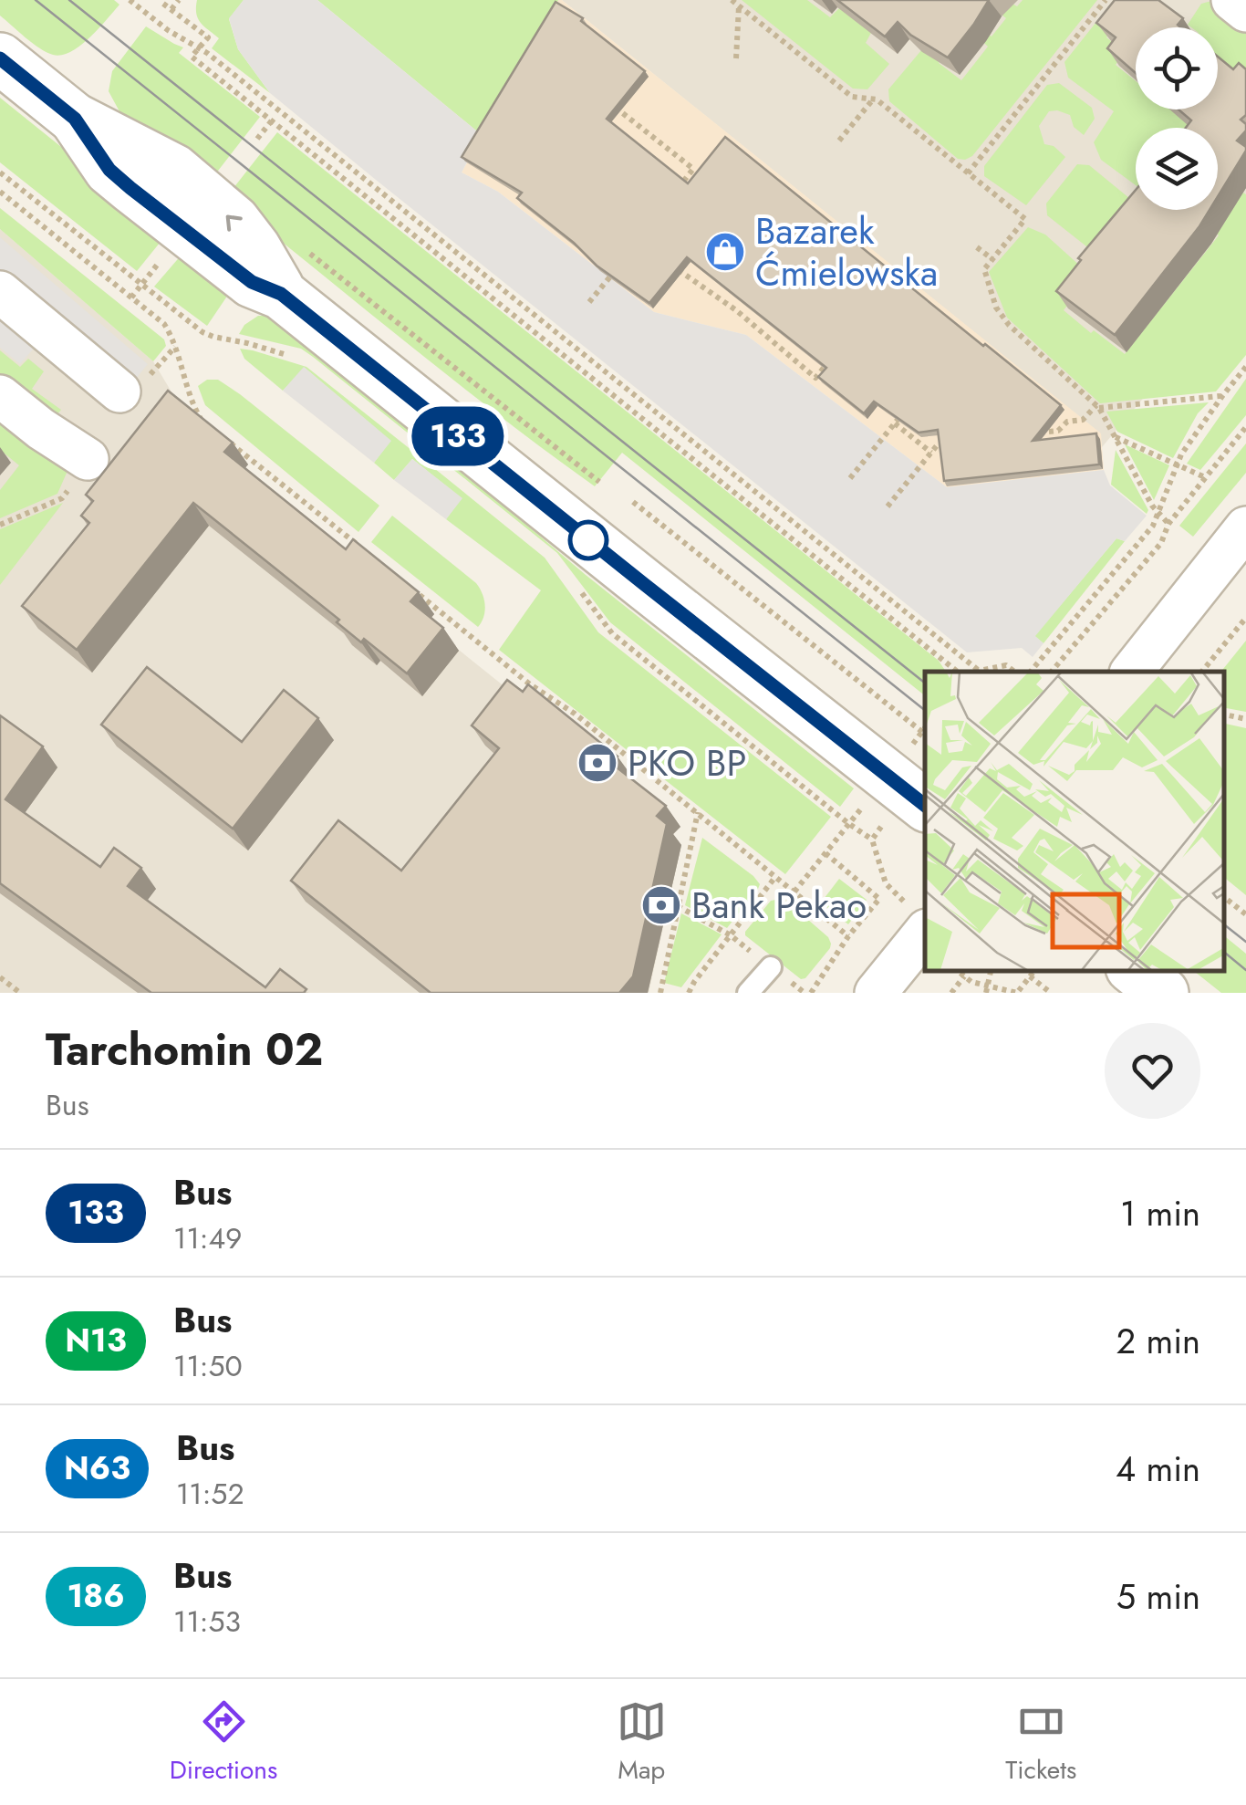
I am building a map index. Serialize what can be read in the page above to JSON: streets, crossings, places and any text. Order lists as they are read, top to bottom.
{
  "places": {
    "shop": ["Bazarek Ćmielowska"],
    "bank": ["PKO BP", "Bank Pekao"]
  },
  "lines": ["bus line 133"],
  "page": {
    "on_map": "133",
    "heading": ["Tarchomin 02", "Bus"],
    "list": [
      {
        "mark": "133",
        "name": "Bus",
        "note": "11:49",
        "value": "1 min"
      },
      {
        "mark": "N13",
        "name": "Bus",
        "note": "11:50",
        "value": "2 min"
      },
      {
        "mark": "N63",
        "name": "Bus",
        "note": "11:52",
        "value": "4 min"
      },
      {
        "mark": "186",
        "name": "Bus",
        "note": "11:53",
        "value": "5 min"
      }
    ],
    "tabs": ["Directions", "Map", "Tickets"]
  }
}
